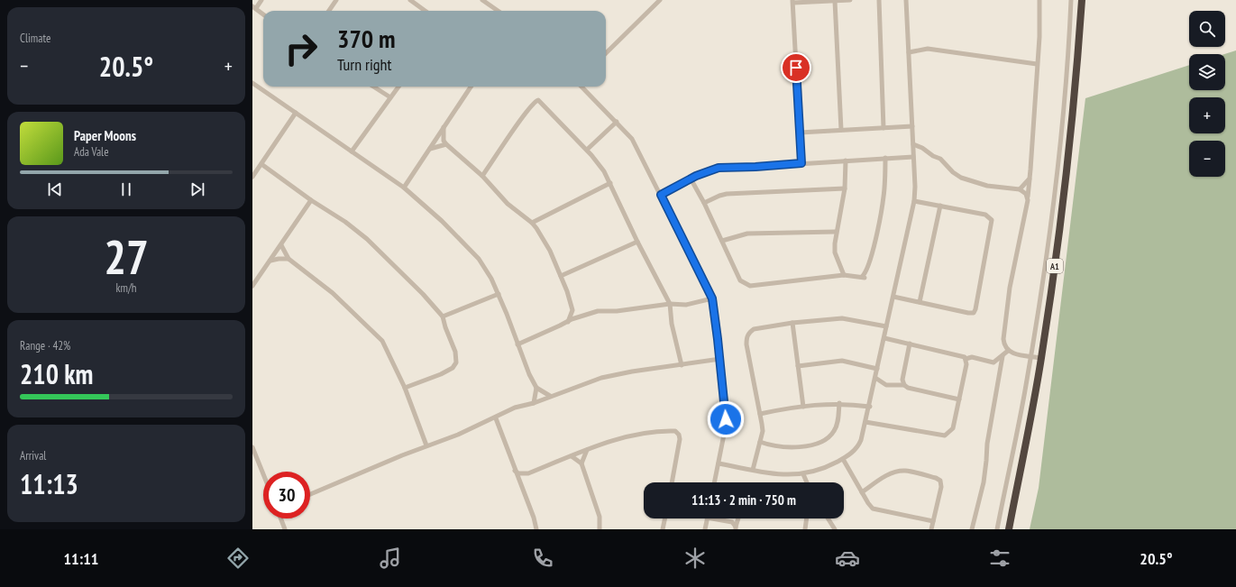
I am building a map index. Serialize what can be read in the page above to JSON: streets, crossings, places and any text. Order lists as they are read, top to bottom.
{
  "streets": {
    "highway": ["A1"]
  },
  "page": {
    "tile": [
      "Climate",
      ["27", "km/h"],
      ["Range · 42%", "210 km"],
      ["Arrival", "11:13"]
    ],
    "map_buttons": ["+", "−"],
    "turn": ["370 m", "Turn right"],
    "heat": ["−", "20.5°", "+"],
    "song": ["Paper Moons", "Ada Vale"],
    "limit": "30",
    "trip": "11:13 · 2 min · 750 m",
    "tabs": ["11:11", "20.5°"]
  }
}
